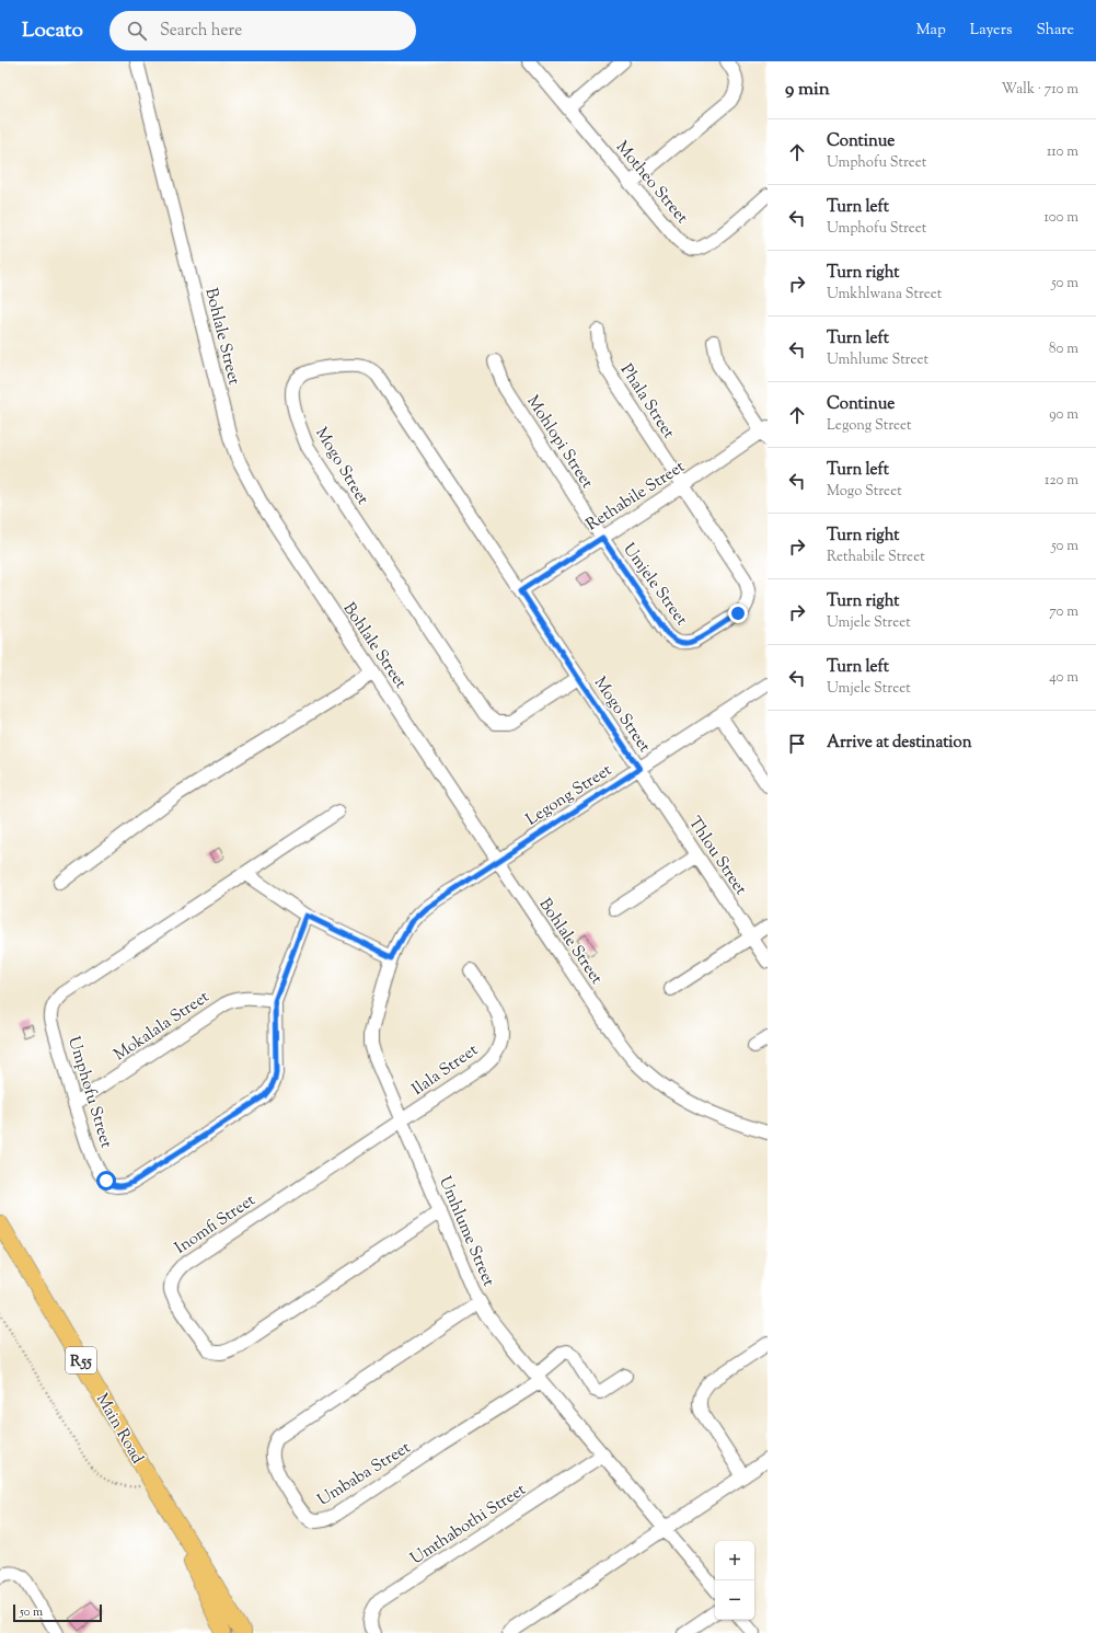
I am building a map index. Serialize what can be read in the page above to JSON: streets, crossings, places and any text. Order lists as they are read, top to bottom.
{
  "streets": {
    "main road": ["R55", "Main Road"],
    "street": [
      "Motheo Street",
      "Bohlale Street",
      "Phala Street",
      "Mohlopi Street",
      "Mogo Street",
      "Rethabile Street",
      "Umjele Street",
      "Legong Street",
      "Thlou Street",
      "Mokalala Street",
      "Ilala Street",
      "Umphofu Street",
      "Inomfi Street",
      "Umhlume Street",
      "Umbaba Street",
      "Umthabothi Street"
    ]
  },
  "crossings": [
    ["Bohlale Street", "Legong Street"],
    ["Bohlale Street", "Umhlume Street"],
    ["Phala Street", "Rethabile Street"],
    ["Phala Street", "Umjele Street"],
    ["Mohlopi Street", "Rethabile Street"],
    ["Mohlopi Street", "Umjele Street"],
    ["Mogo Street", "Rethabile Street"],
    ["Mogo Street", "Legong Street"],
    ["Mogo Street", "Thlou Street"],
    ["Rethabile Street", "Umjele Street"],
    ["Legong Street", "Thlou Street"],
    ["Legong Street", "Umhlume Street"],
    ["Mokalala Street", "Umphofu Street"],
    ["Ilala Street", "Inomfi Street"],
    ["Ilala Street", "Umhlume Street"],
    ["Inomfi Street", "Umhlume Street"],
    ["Umhlume Street", "Umbaba Street"],
    ["Umhlume Street", "Umthabothi Street"]
  ],
  "scale_bar": "50 m",
  "page": {
    "header": "Locato",
    "search": "Search here",
    "nav": ["Map", "Layers", "Share"],
    "heading": ["9 min", "Walk · 710 m"],
    "list": [
      ["Continue", "Umphofu Street", "110 m"],
      ["Turn left", "Umphofu Street", "100 m"],
      ["Turn right", "Umkhlwana Street", "50 m"],
      ["Turn left", "Umhlume Street", "80 m"],
      ["Continue", "Legong Street", "90 m"],
      ["Turn left", "Mogo Street", "120 m"],
      ["Turn right", "Rethabile Street", "50 m"],
      ["Turn right", "Umjele Street", "70 m"],
      ["Turn left", "Umjele Street", "40 m"],
      "Arrive at destination"
    ],
    "map_buttons": ["+", "−"],
    "scale": "50 m"
  }
}
